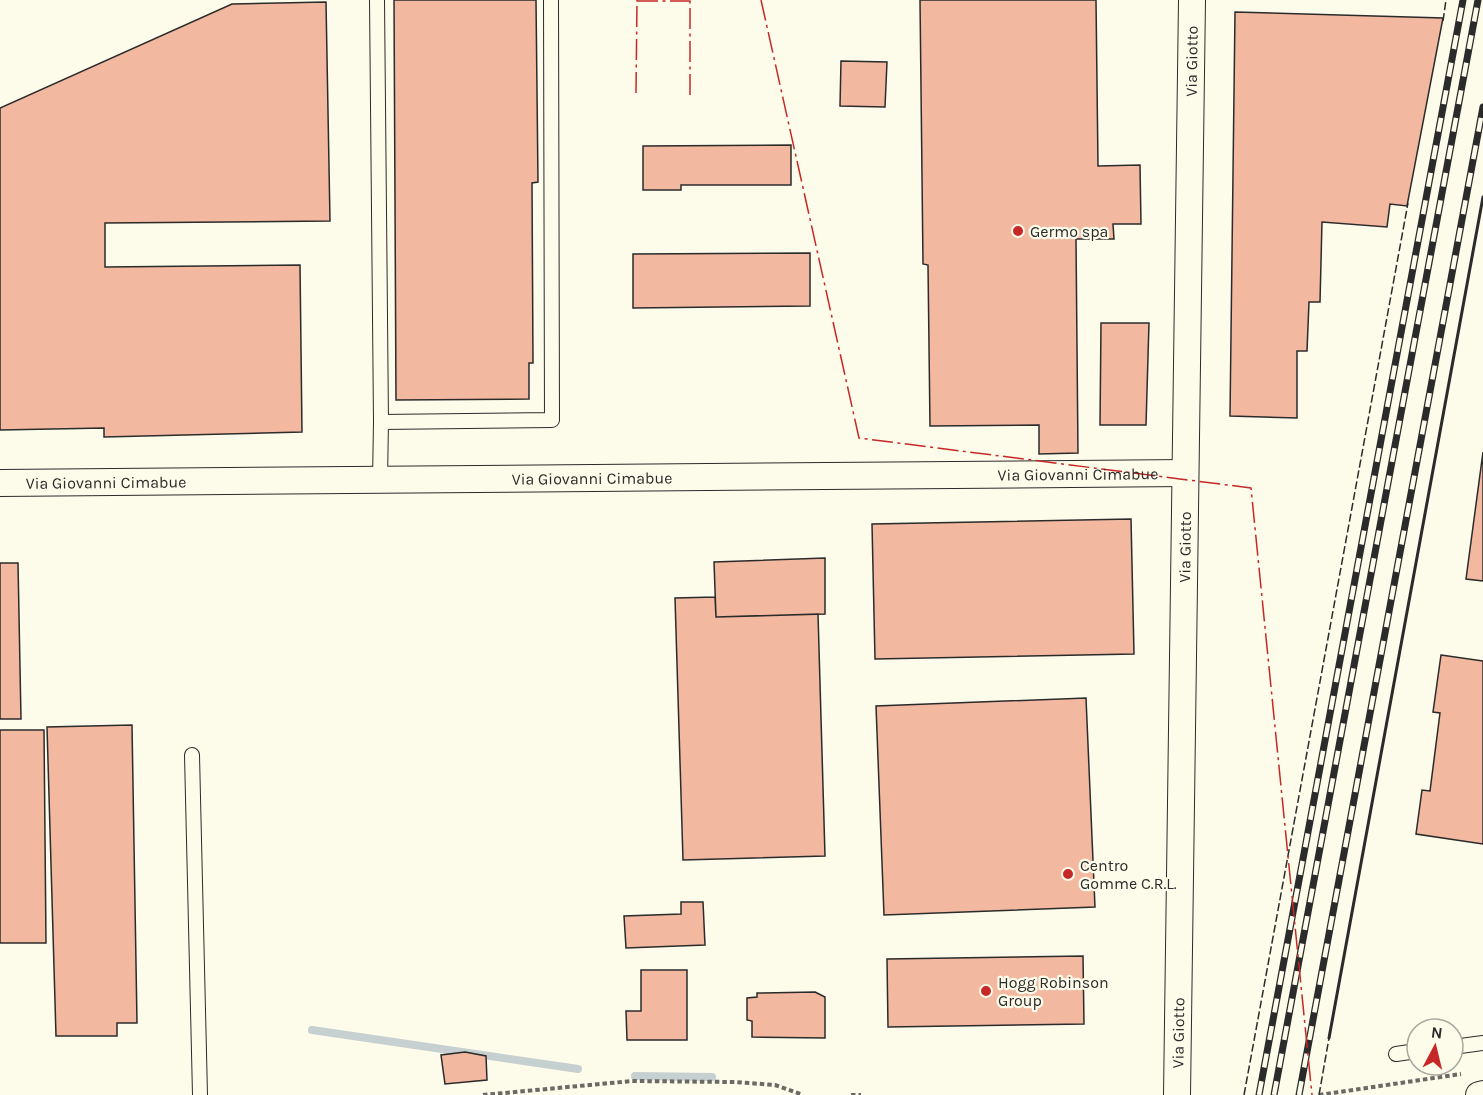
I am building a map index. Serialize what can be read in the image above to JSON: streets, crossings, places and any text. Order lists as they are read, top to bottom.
{
  "streets": {
    "street": ["Via Giotto", "Via Giovanni Cimabue"]
  },
  "crossings": [
    ["Via Giotto", "Via Giovanni Cimabue"]
  ],
  "places": ["Germo spa", "Centro Gomme C.R.L.", "Hogg Robinson Group"],
  "north": "top"
}
